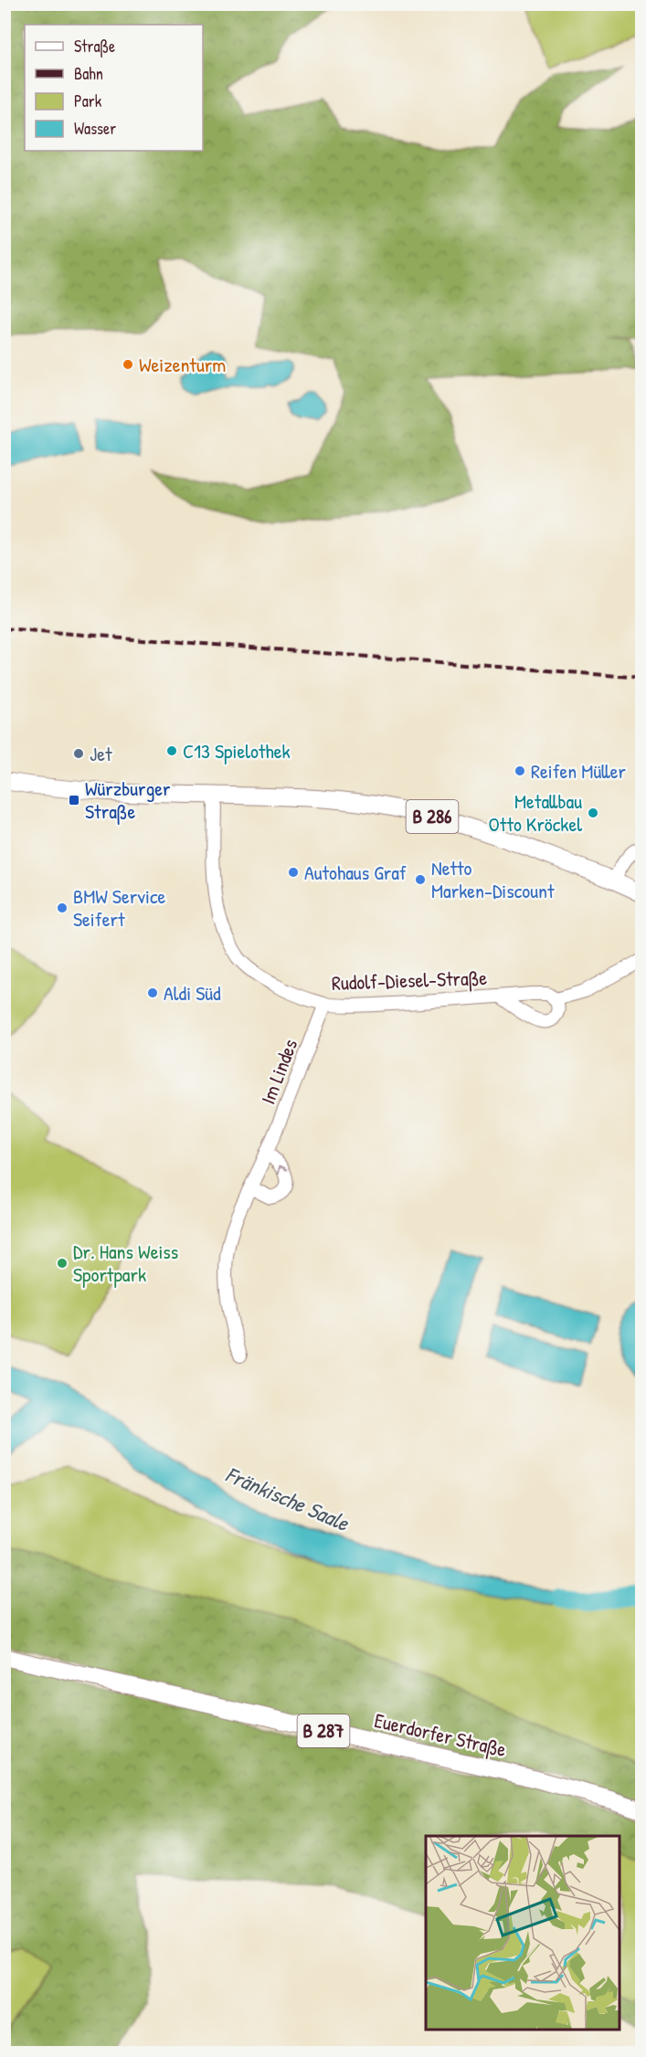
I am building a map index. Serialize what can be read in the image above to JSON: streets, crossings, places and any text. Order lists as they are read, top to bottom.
{
  "streets": {
    "main road": ["B 286", "B 287", "Euerdorfer Straße"],
    "street": ["Rudolf-Diesel-Straße", "Im Lindes"]
  },
  "crossings": [
    ["B 286", "Rudolf-Diesel-Straße"],
    ["Rudolf-Diesel-Straße", "Im Lindes"]
  ],
  "water": ["Fränkische Saale"],
  "places": {
    "other": [
      "Weizenturm",
      "C13 Spielothek",
      "Jet",
      "Reifen Müller",
      "Metallbau Otto Kröckel",
      "Autohaus Graf",
      "Netto Marken-Discount",
      "BMW Service Seifert",
      "Aldi Süd",
      "Dr. Hans Weiss Sportpark"
    ],
    "transit": ["Würzburger Straße"]
  },
  "legend": [
    "Straße",
    "Bahn",
    "Park",
    "Wasser"
  ]
}
